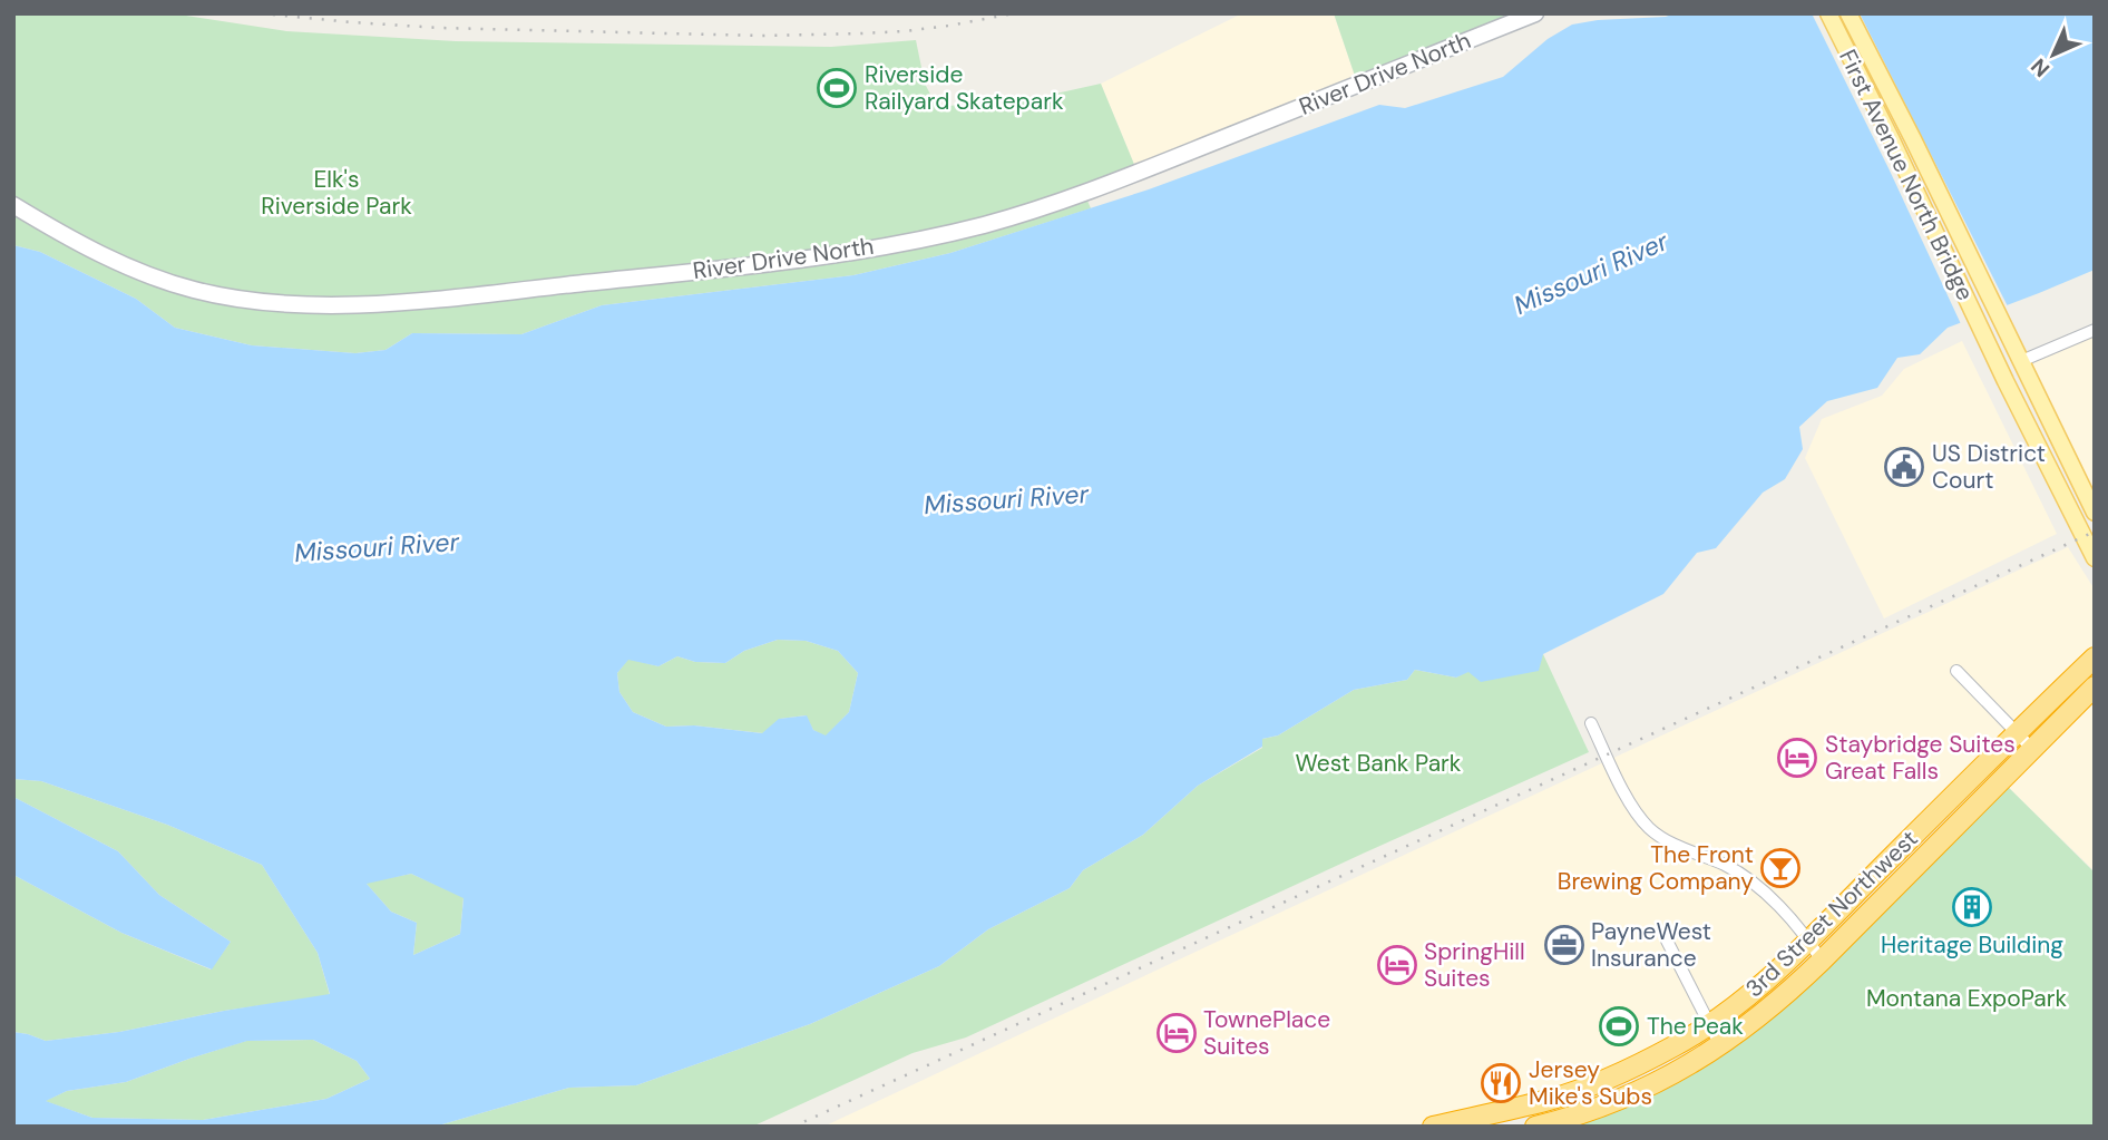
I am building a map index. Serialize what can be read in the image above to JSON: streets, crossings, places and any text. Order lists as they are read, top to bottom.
{
  "streets": {
    "highway": ["3rd Street Northwest"],
    "main road": ["River Drive North", "First Avenue North Bridge"]
  },
  "water": ["Missouri River"],
  "parks": ["Elk's Riverside Park", "West Bank Park", "Montana ExpoPark"],
  "places": {
    "sports": ["Riverside Railyard Skatepark", "The Peak"],
    "public building": ["US District Court"],
    "hotel": ["Staybridge Suites Great Falls", "SpringHill Suites", "TownePlace Suites"],
    "bar": ["The Front Brewing Company"],
    "building": ["Heritage Building"],
    "office": ["PayneWest Insurance"],
    "restaurant": ["Jersey Mike's Subs"]
  },
  "north": "bottom left"
}
